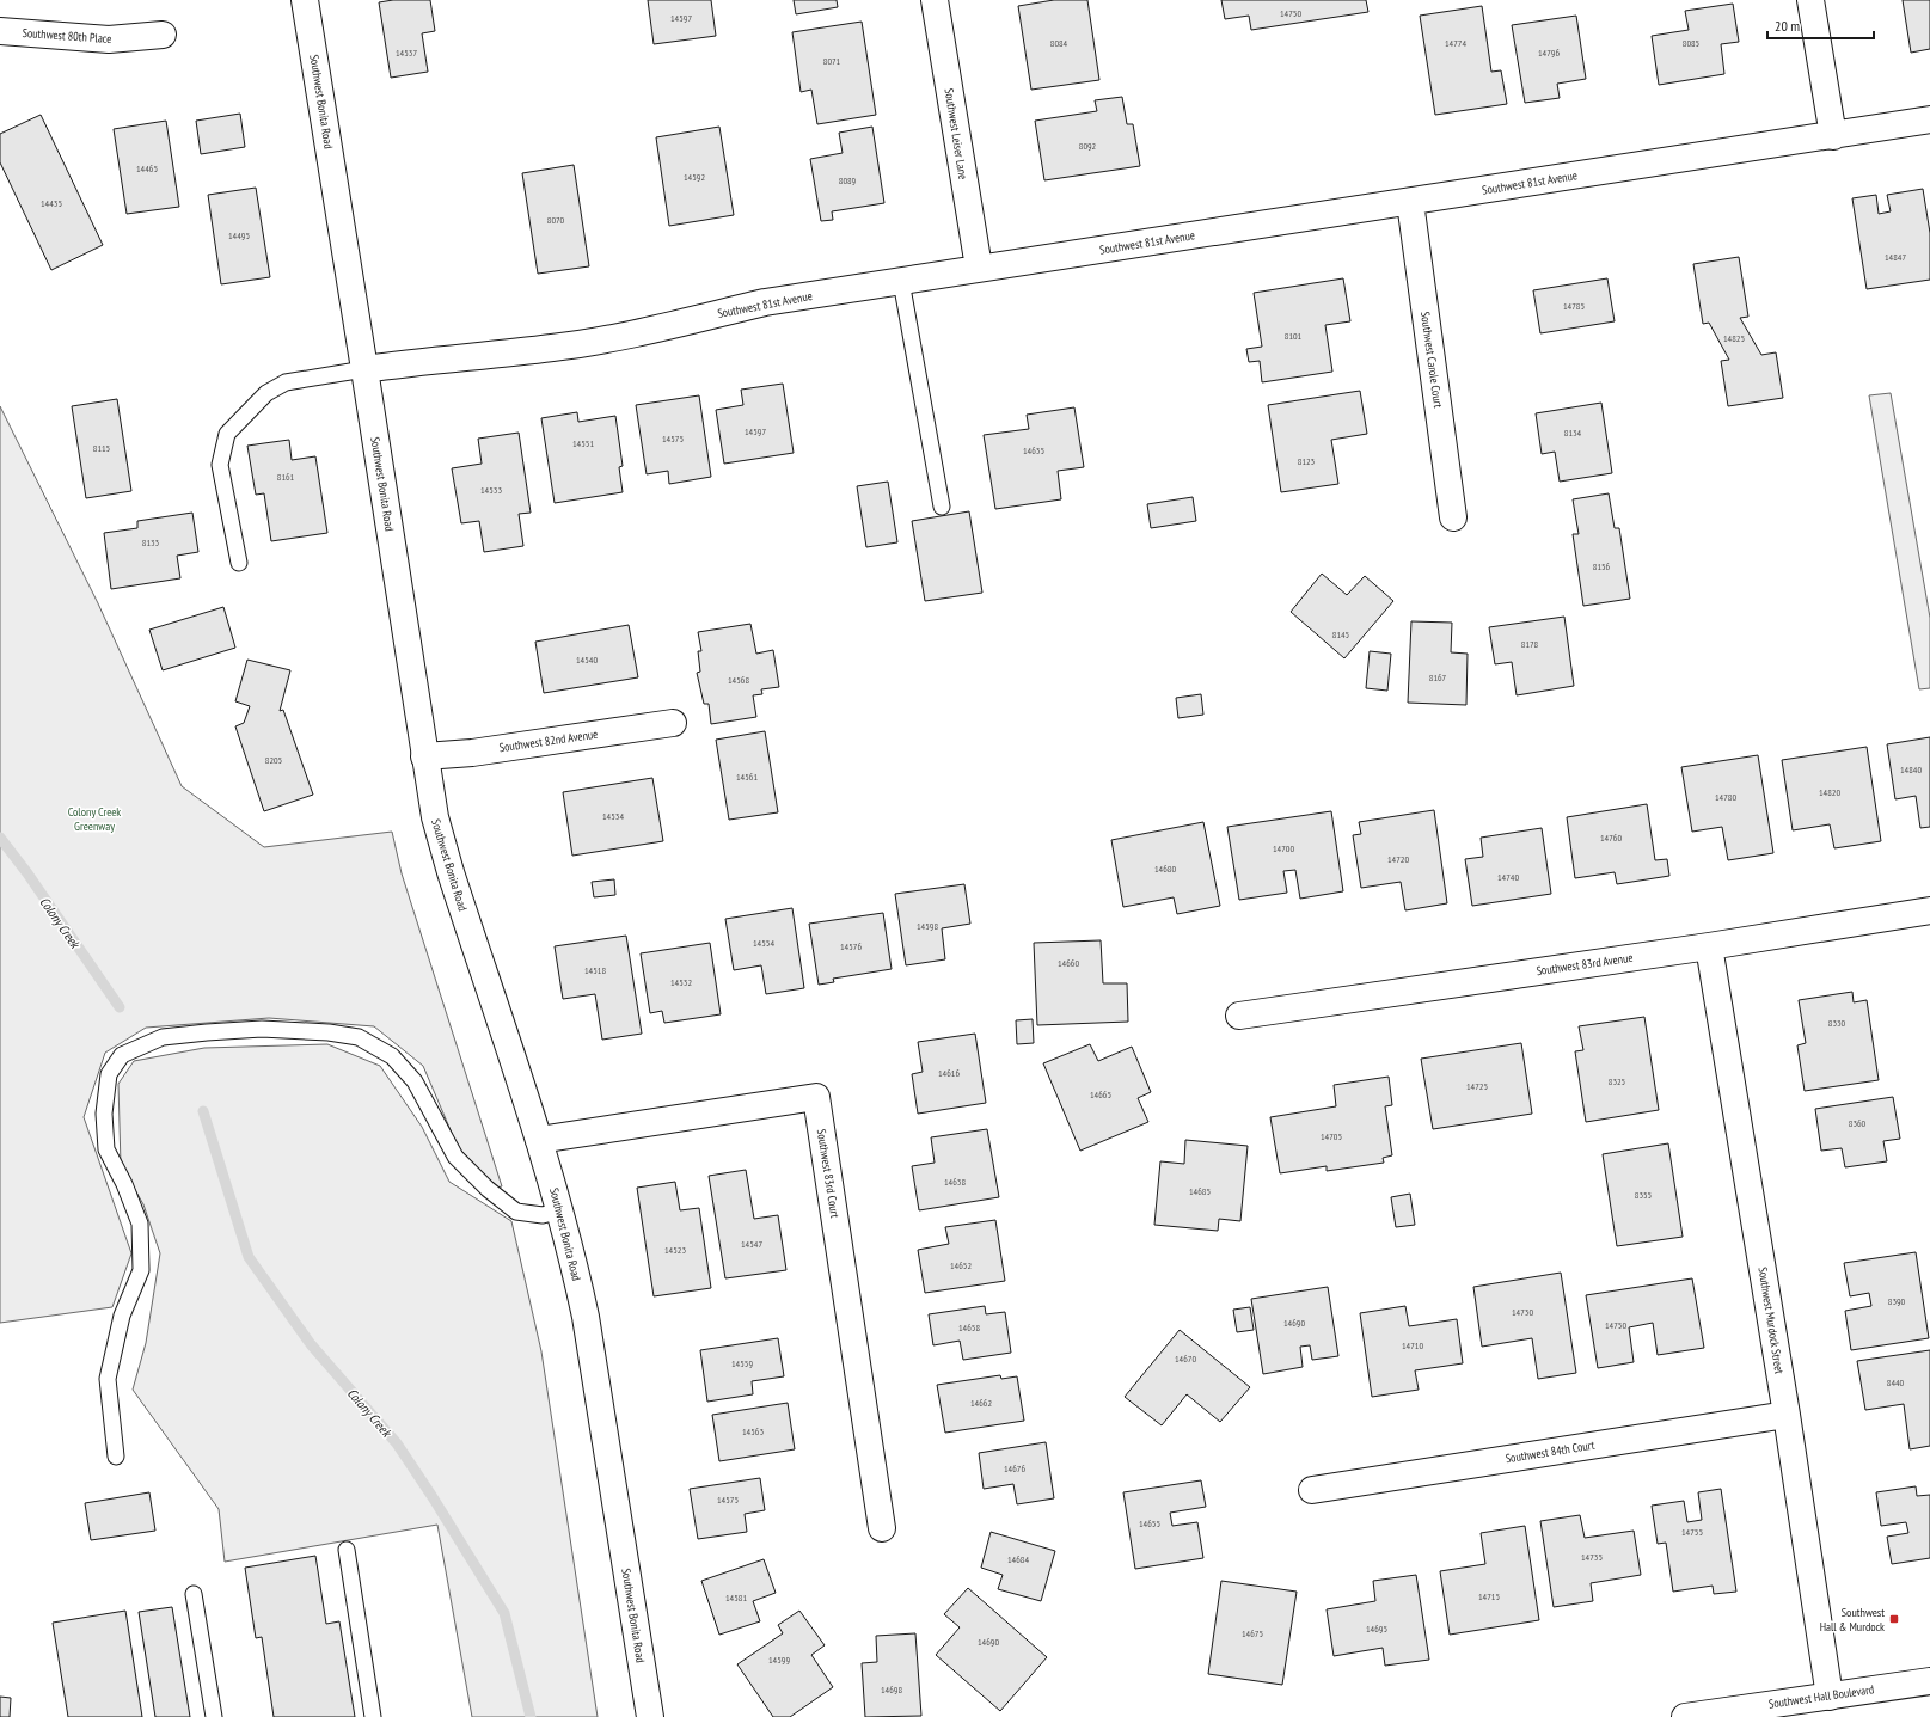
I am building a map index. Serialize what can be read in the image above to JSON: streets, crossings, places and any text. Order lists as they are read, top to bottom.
{
  "streets": {
    "street": [
      "Southwest 80th Place",
      "Southwest Bonita Road",
      "Southwest Leiser Lane",
      "Southwest 81st Avenue",
      "Southwest Carole Court",
      "Southwest 82nd Avenue",
      "Southwest 83rd Avenue",
      "Southwest 83rd Court",
      "Southwest Murdock Street",
      "Southwest 84th Court",
      "Southwest Hall Boulevard"
    ]
  },
  "crossings": [
    ["Southwest Bonita Road", "Southwest 81st Avenue"],
    ["Southwest Bonita Road", "Southwest 82nd Avenue"],
    ["Southwest Bonita Road", "Southwest 83rd Court"],
    ["Southwest Leiser Lane", "Southwest 81st Avenue"],
    ["Southwest 81st Avenue", "Southwest Carole Court"],
    ["Southwest 83rd Avenue", "Southwest Murdock Street"],
    ["Southwest Murdock Street", "Southwest 84th Court"],
    ["Southwest Murdock Street", "Southwest Hall Boulevard"]
  ],
  "water": ["Colony Creek"],
  "parks": ["Colony Creek Greenway"],
  "places": {
    "transit": ["Southwest Hall & Murdock"]
  },
  "house_numbers": [
    "14750",
    "14597",
    "8084",
    "14774",
    "8085",
    "14537",
    "14796",
    "8071",
    "8092",
    "14465",
    "14592",
    "8089",
    "14435",
    "8070",
    "14495",
    "14847",
    "14785",
    "8101",
    "14825",
    "14597",
    "8134",
    "14575",
    "14551",
    "8115",
    "14635",
    "8123",
    "8161",
    "14533",
    "8133",
    "8156",
    "8145",
    "8178",
    "14540",
    "8167",
    "14568",
    "8205",
    "14840",
    "14561",
    "14820",
    "14780",
    "14534",
    "14760",
    "14700",
    "14720",
    "14680",
    "14740",
    "14598",
    "14554",
    "14576",
    "14660",
    "14518",
    "14532",
    "8330",
    "14616",
    "8325",
    "14725",
    "14665",
    "8360",
    "14705",
    "14638",
    "14685",
    "8355",
    "14547",
    "14523",
    "14652",
    "8390",
    "14730",
    "14690",
    "14750",
    "14658",
    "14710",
    "14670",
    "14559",
    "8440",
    "14662",
    "14563",
    "14676",
    "14575",
    "14655",
    "14755",
    "14735",
    "14684",
    "14715",
    "14581",
    "14695",
    "14675",
    "14690",
    "14599",
    "14698"
  ],
  "scale_bar": "20 m"
}
